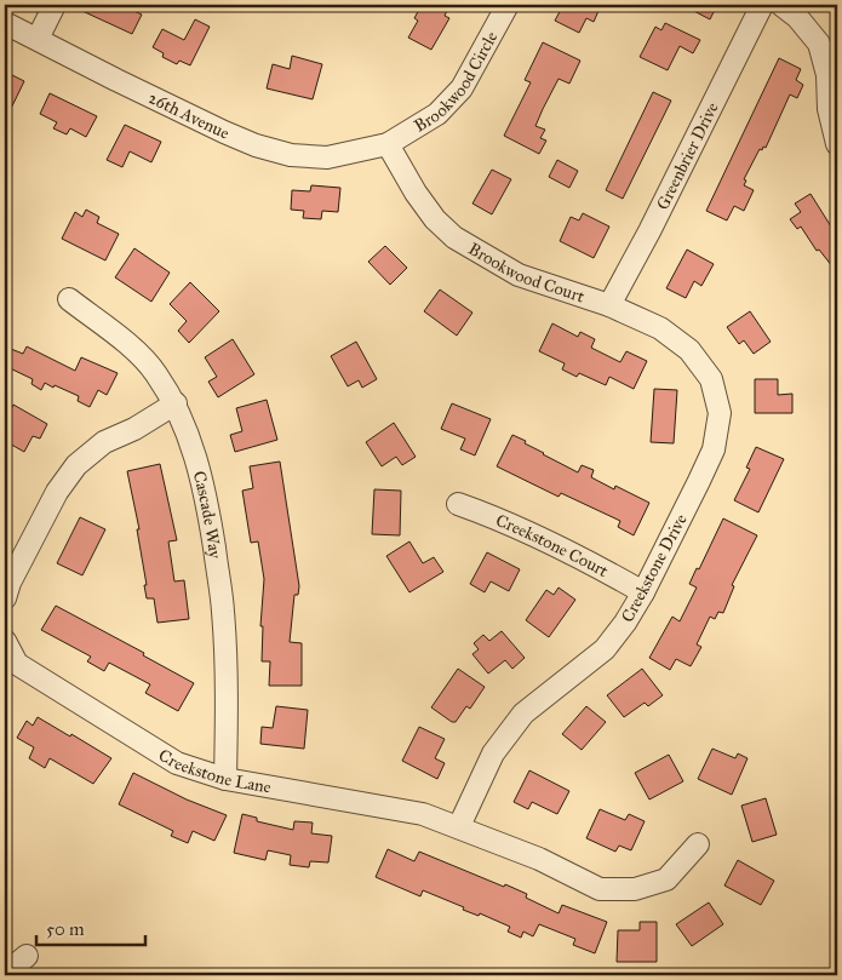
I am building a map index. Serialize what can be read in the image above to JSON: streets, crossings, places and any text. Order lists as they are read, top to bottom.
{
  "streets": {
    "street": [
      "Brookwood Circle",
      "26th Avenue",
      "Greenbrier Drive",
      "Brookwood Court",
      "Cascade Way",
      "Creekstone Court",
      "Creekstone Drive",
      "Creekstone Lane"
    ]
  },
  "crossings": [
    ["Brookwood Circle", "26th Avenue"],
    ["Brookwood Circle", "Brookwood Court"],
    ["26th Avenue", "Brookwood Court"],
    ["Greenbrier Drive", "Brookwood Court"],
    ["Brookwood Court", "Creekstone Drive"],
    ["Cascade Way", "Creekstone Lane"],
    ["Creekstone Court", "Creekstone Drive"],
    ["Creekstone Drive", "Creekstone Lane"]
  ],
  "scale_bar": "50 m"
}
